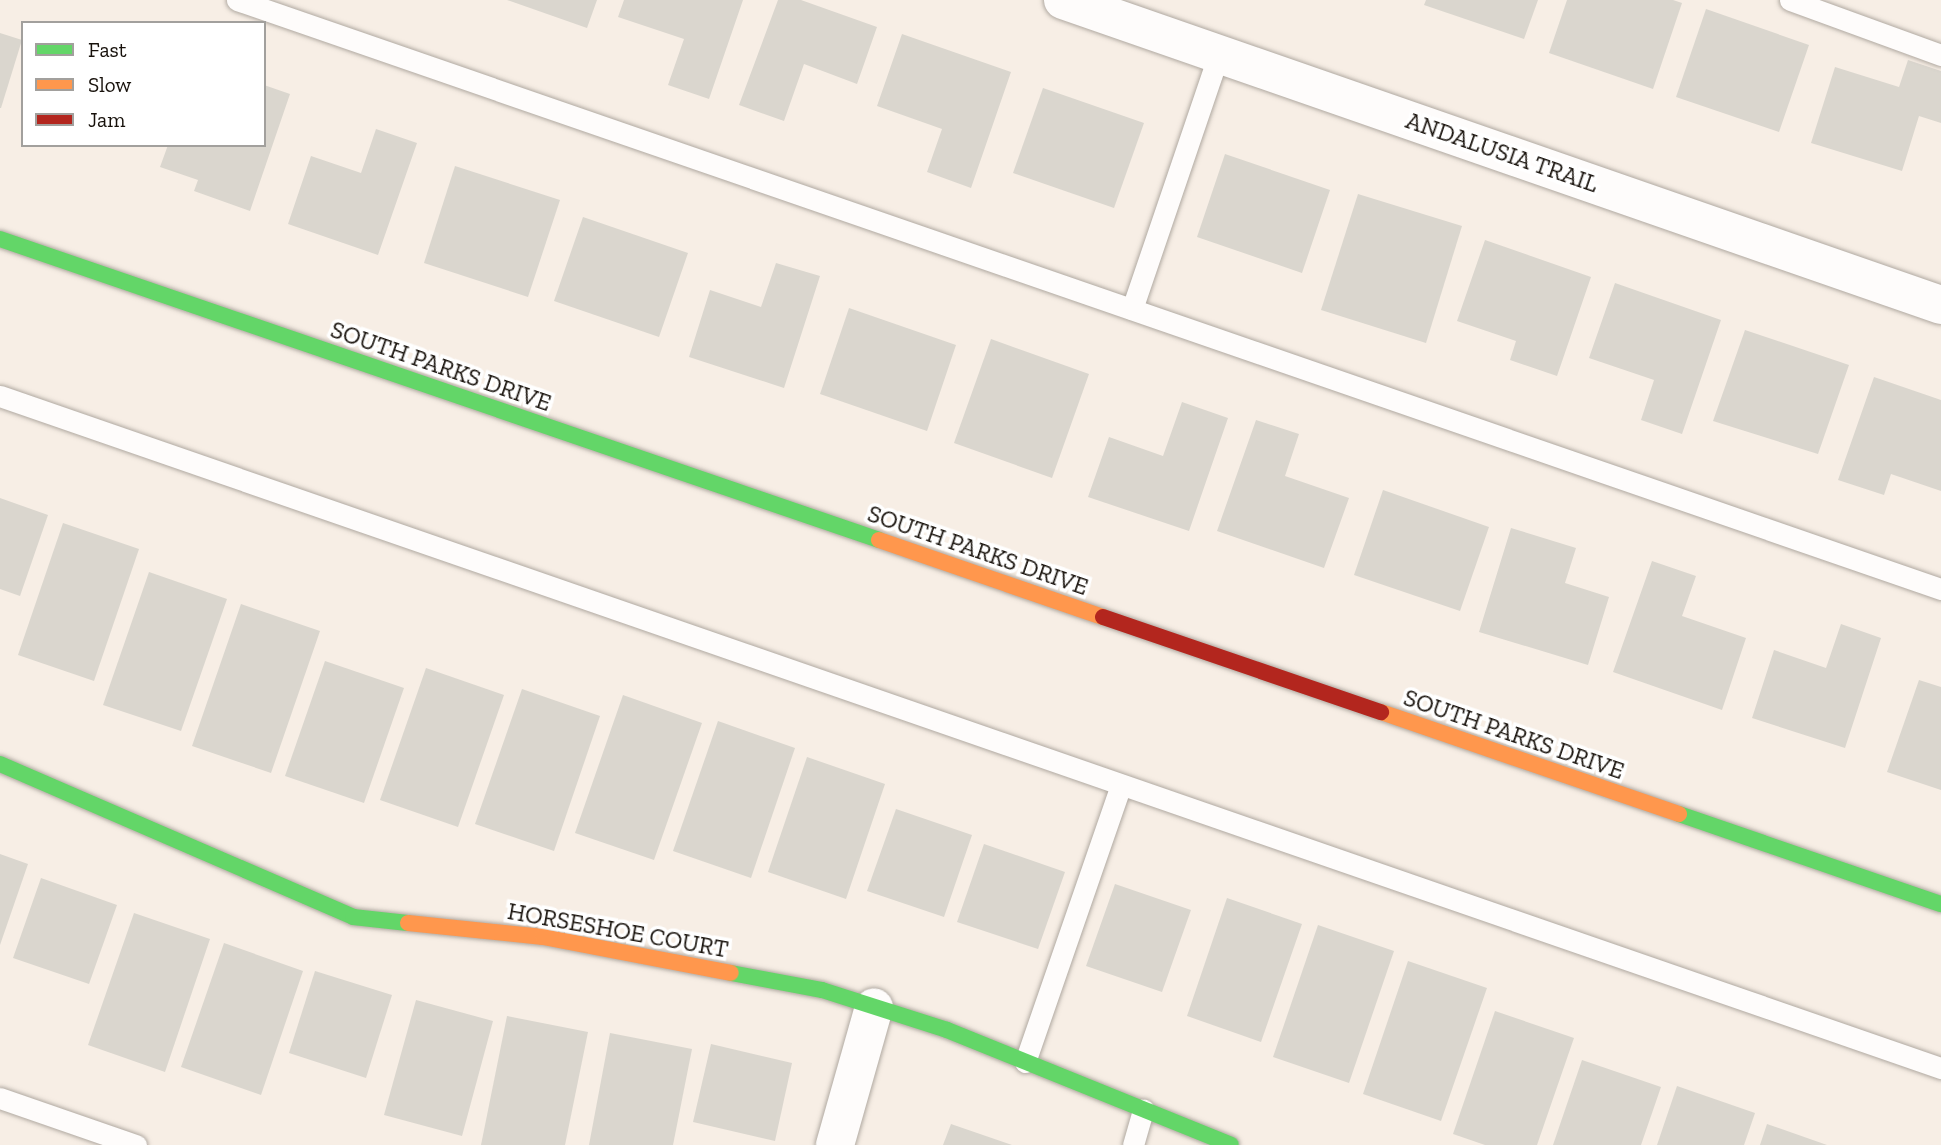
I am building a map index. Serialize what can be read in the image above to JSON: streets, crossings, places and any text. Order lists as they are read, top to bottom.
{
  "streets": {
    "street": ["ANDALUSIA TRAIL", "SOUTH PARKS DRIVE", "HORSESHOE COURT"]
  },
  "legend": ["Fast", "Slow", "Jam"]
}
